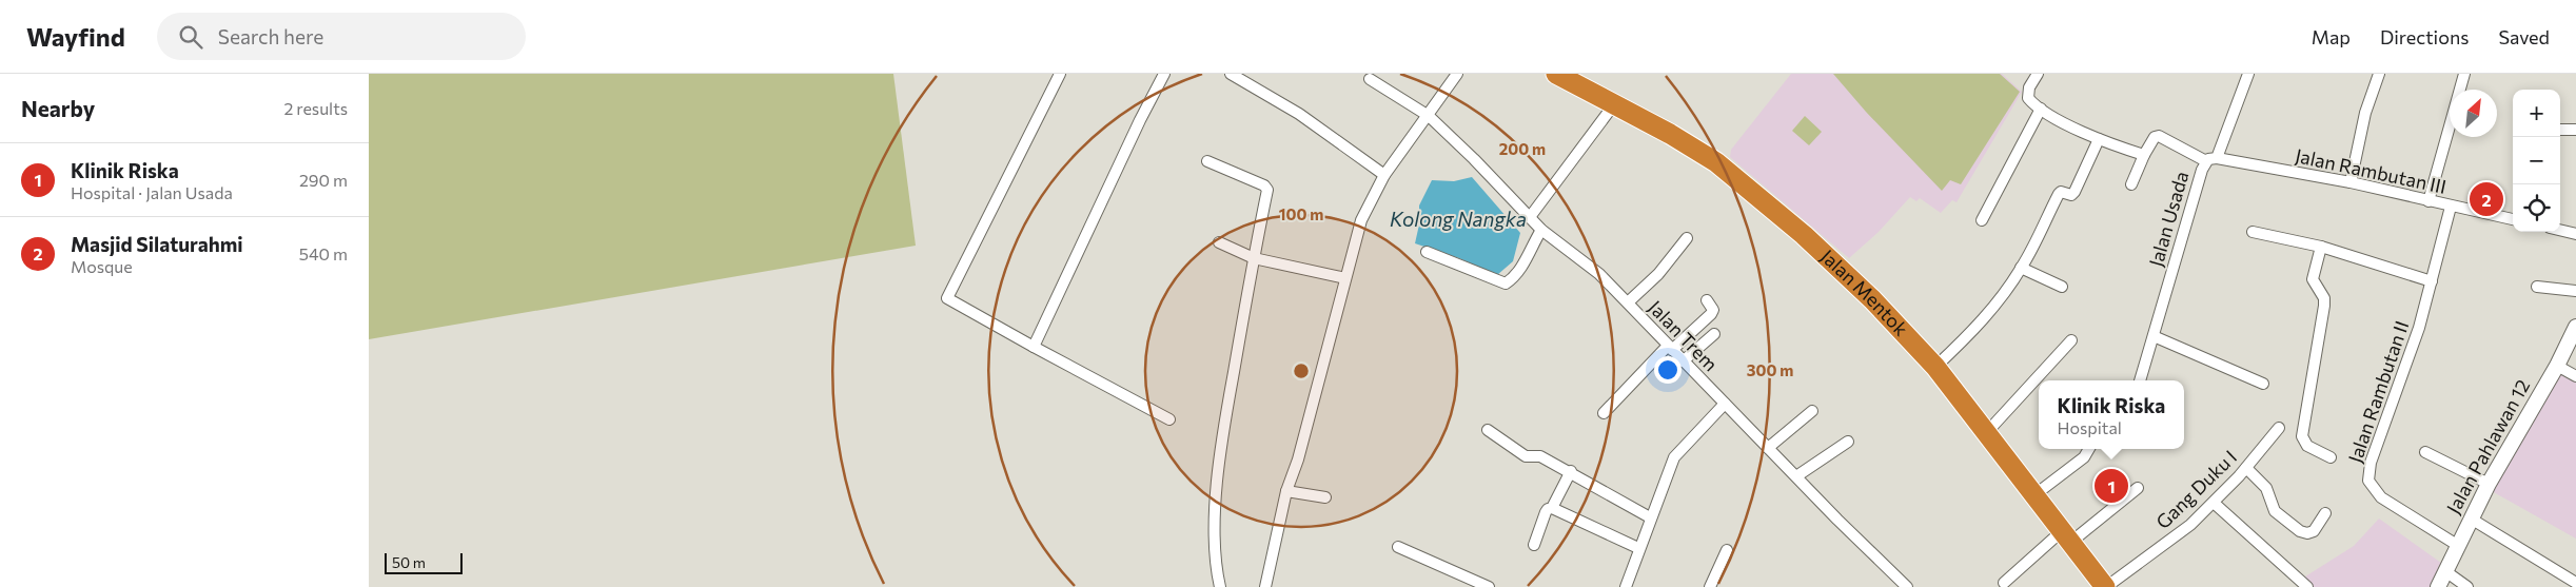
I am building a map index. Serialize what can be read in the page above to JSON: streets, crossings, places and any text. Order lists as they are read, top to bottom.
{
  "streets": {
    "highway": ["Jalan Mentok"],
    "main road": ["Jalan Pahlawan 12"],
    "street": [
      "Jalan Rambutan III",
      "Jalan Usada",
      "Jalan Trem",
      "Jalan Rambutan II",
      "Gang Duku I"
    ]
  },
  "crossings": [
    ["Jalan Rambutan III", "Jalan Usada"],
    ["Jalan Rambutan III", "Jalan Rambutan II"],
    ["Jalan Mentok", "Gang Duku I"],
    ["Jalan Rambutan II", "Jalan Pahlawan 12"]
  ],
  "water": ["Kolong Nangka"],
  "scale_bar": "50 m",
  "north": "top right",
  "page": {
    "header": "Wayfind",
    "search": "Search here",
    "nav": ["Map", "Directions", "Saved"],
    "heading": ["Nearby", "2 results"],
    "map_buttons": ["+", "−"],
    "list": [
      {
        "mark": "1",
        "name": "Klinik Riska",
        "note": "Hospital · Jalan Usada",
        "value": "290 m"
      },
      {
        "mark": "2",
        "name": "Masjid Silaturahmi",
        "note": "Mosque",
        "value": "540 m"
      }
    ],
    "pins": ["2", "1"],
    "popup": ["Klinik Riska", "Hospital"],
    "scale": "50 m"
  },
  "rings": ["200 m", "100 m", "300 m"]
}
